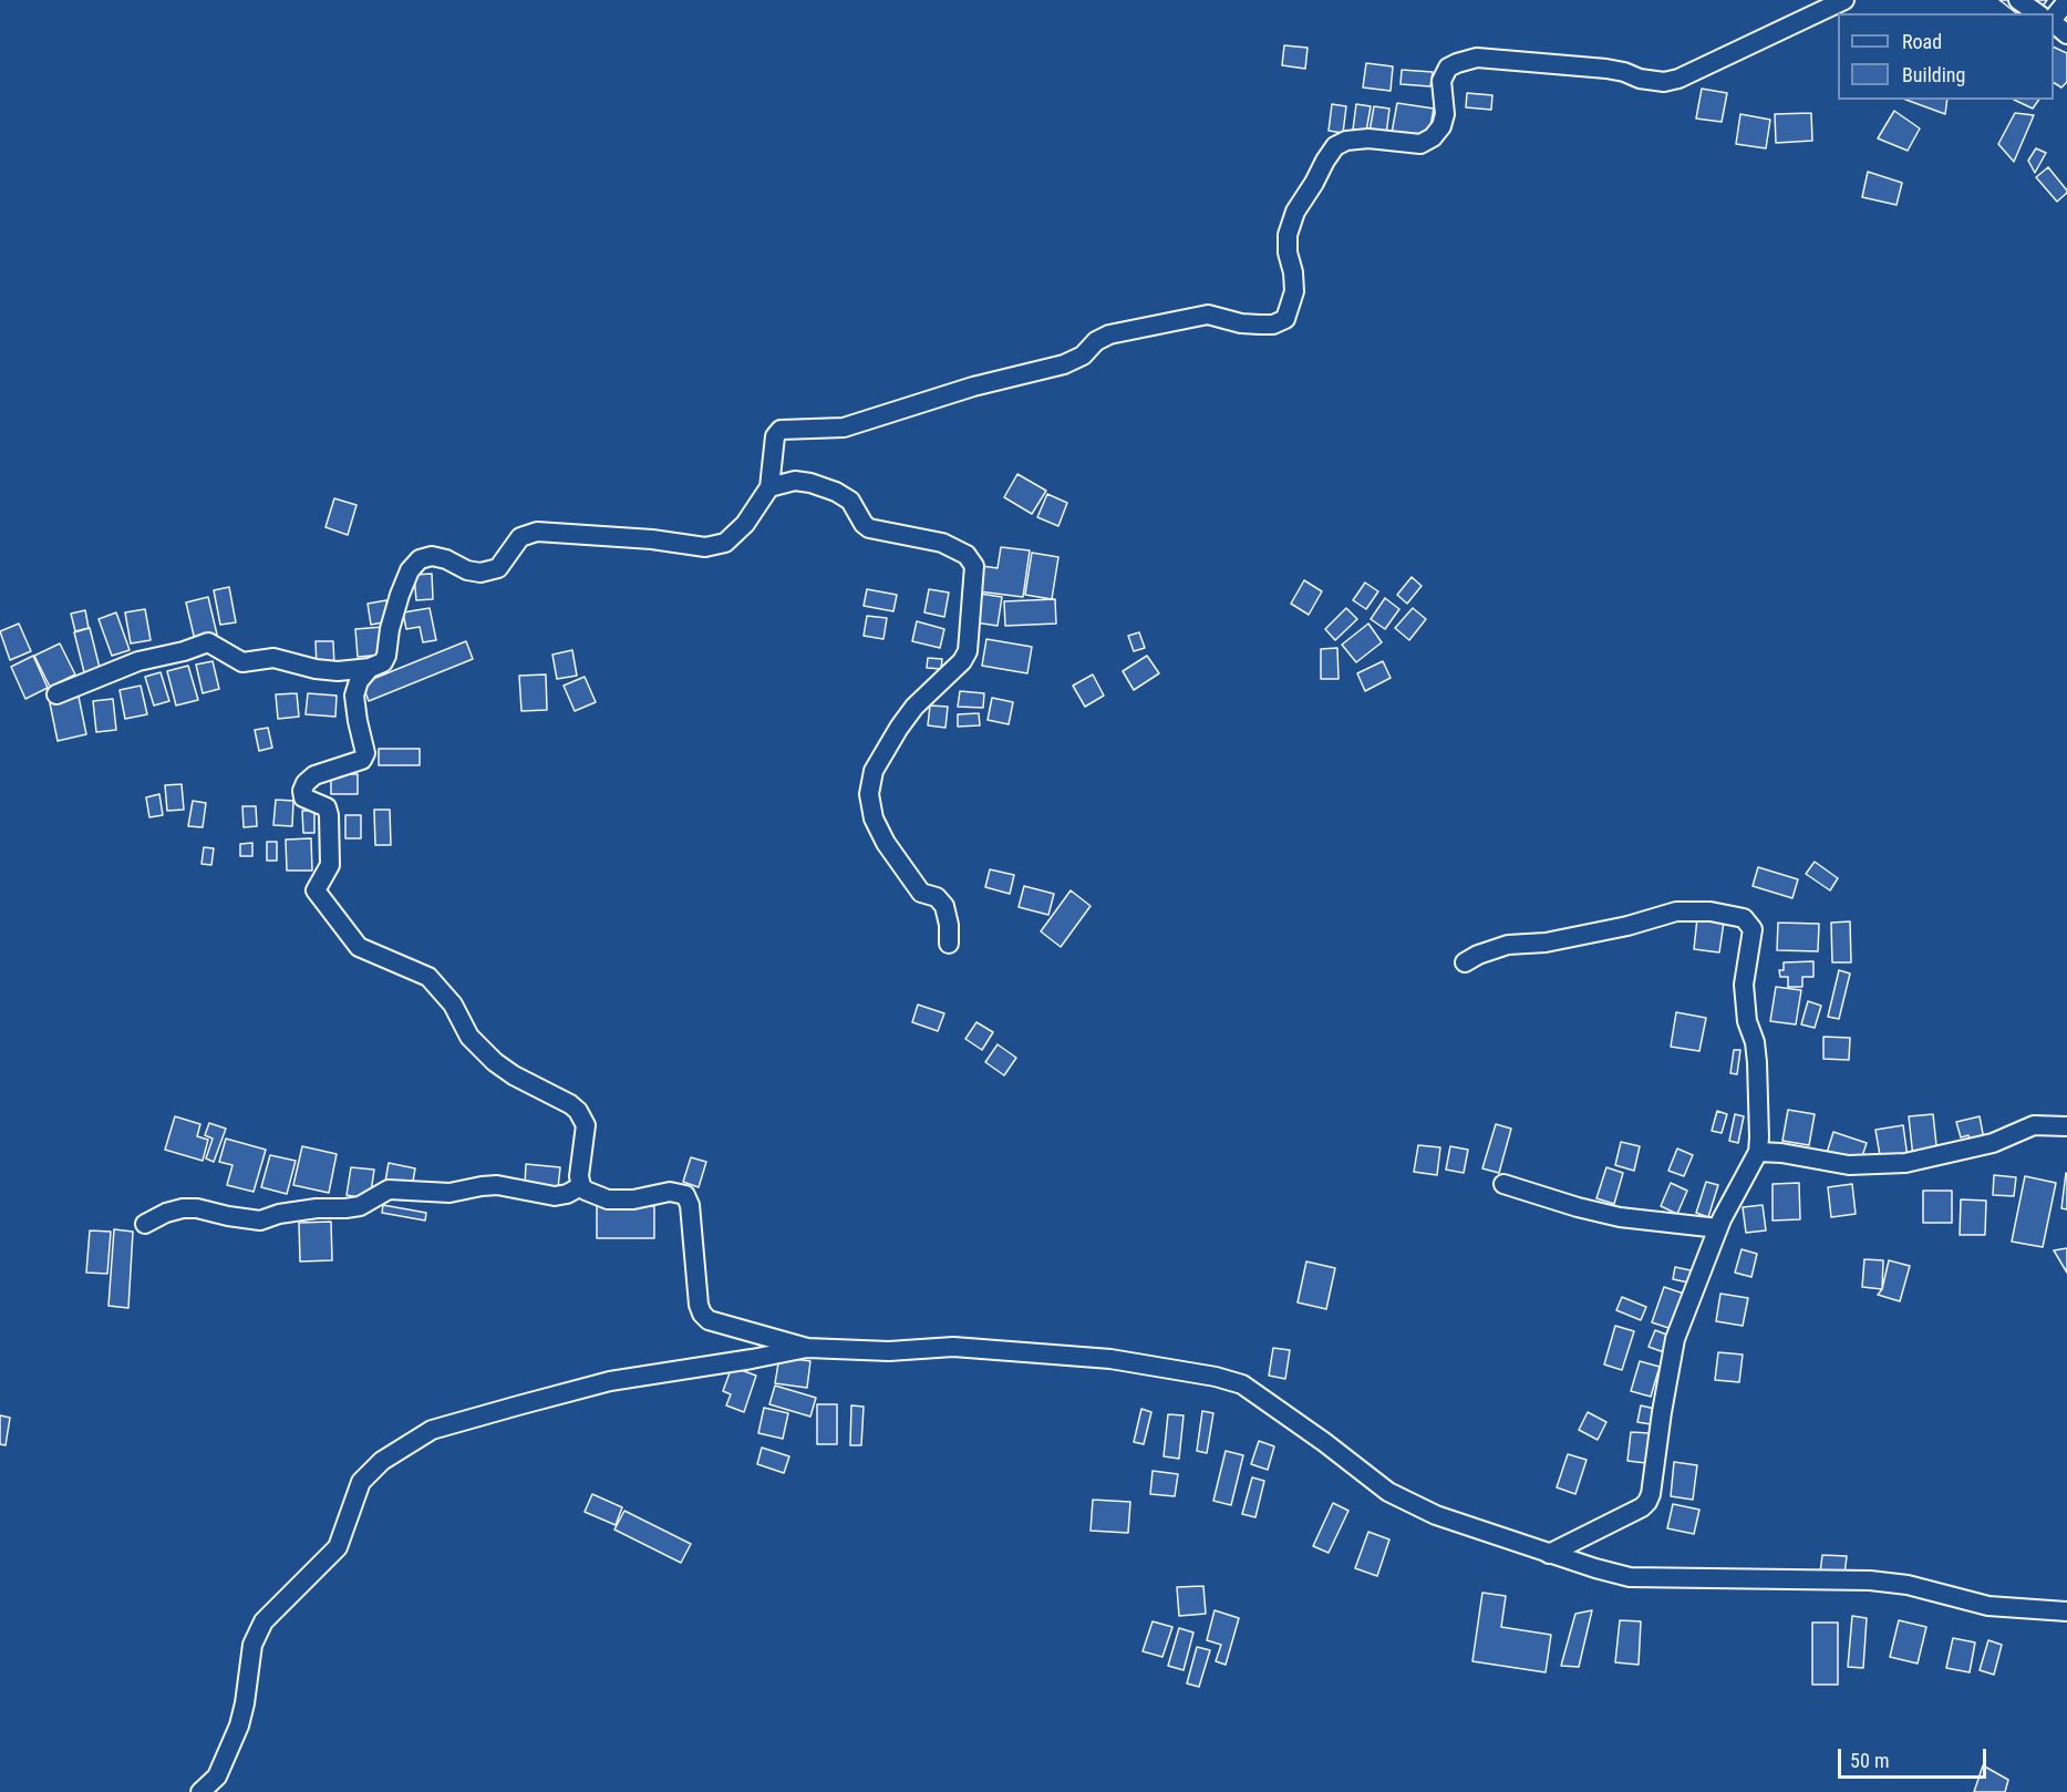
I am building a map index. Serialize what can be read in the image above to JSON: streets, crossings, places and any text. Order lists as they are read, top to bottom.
{
  "legend": ["Road", "Building"],
  "scale_bar": "50 m"
}
